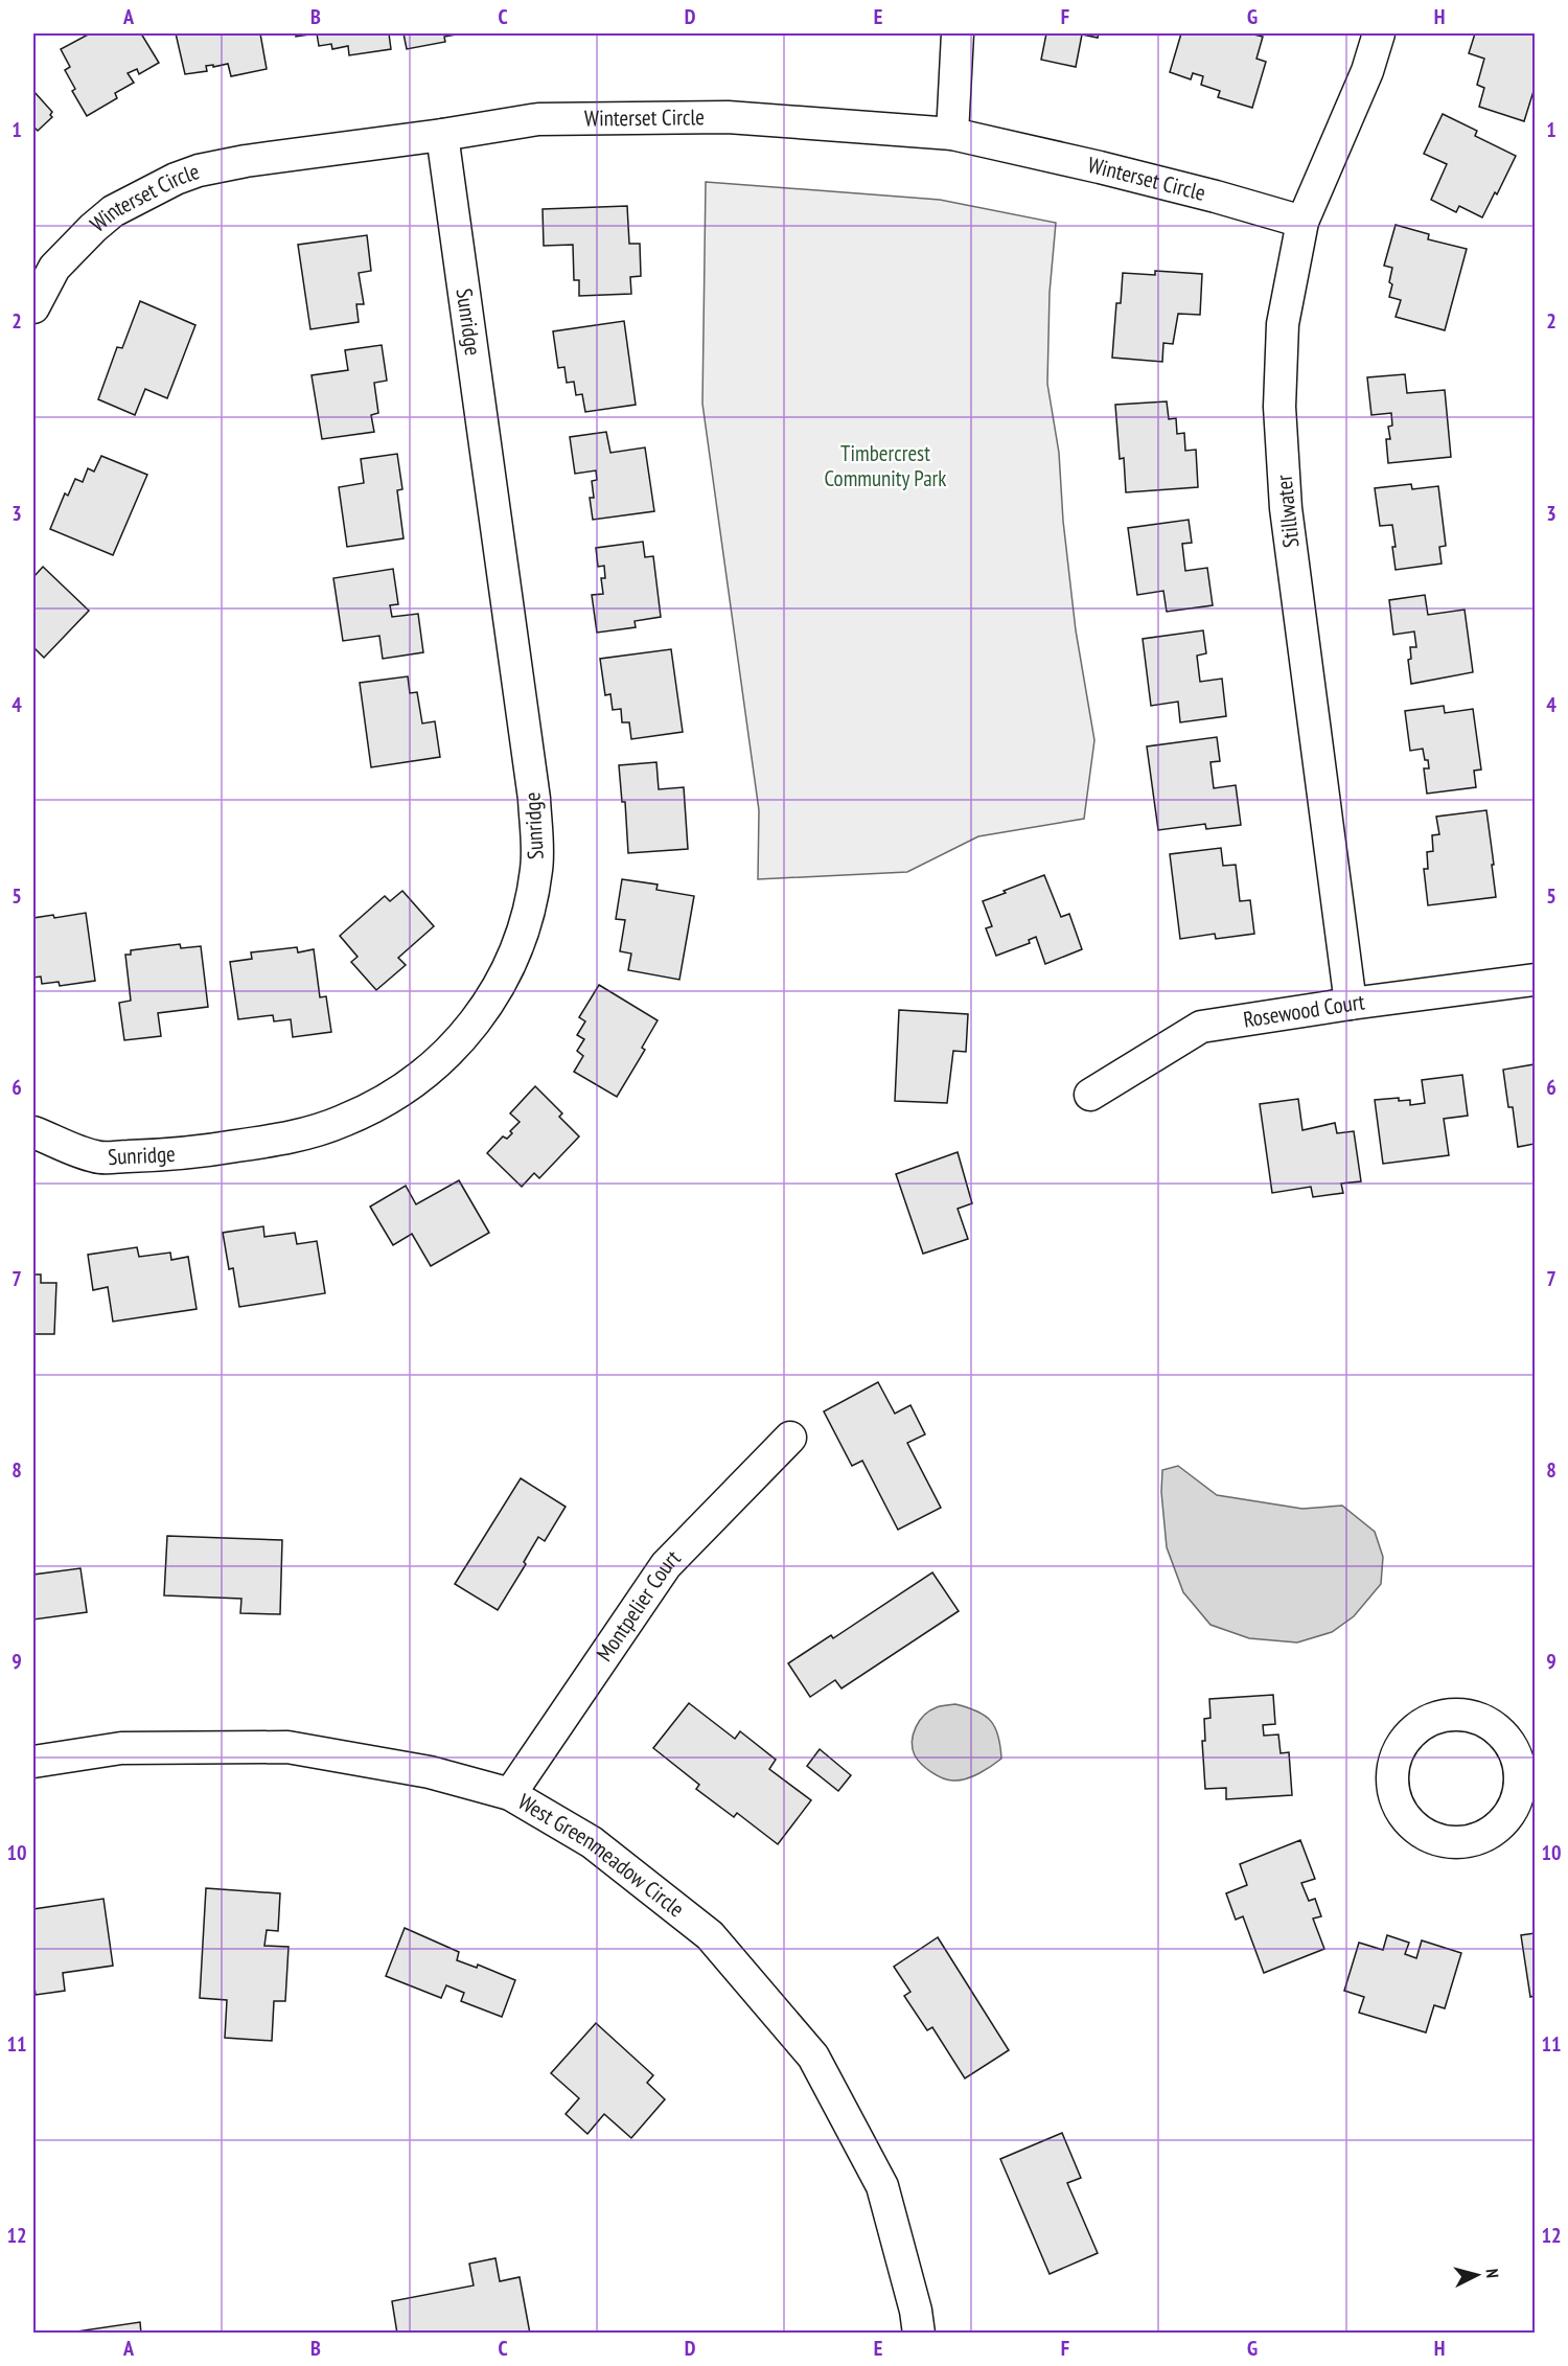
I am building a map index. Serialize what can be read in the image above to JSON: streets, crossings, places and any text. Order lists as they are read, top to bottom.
{
  "streets": {
    "street": [
      "Winterset Circle",
      "Sunridge",
      "Stillwater",
      "Rosewood Court",
      "Montpelier Court",
      "West Greenmeadow Circle"
    ]
  },
  "crossings": [
    ["Winterset Circle", "Sunridge"],
    ["Winterset Circle", "Stillwater"],
    ["Stillwater", "Rosewood Court"],
    ["Montpelier Court", "West Greenmeadow Circle"]
  ],
  "parks": ["Timbercrest Community Park"],
  "north": "right",
  "grid": {
    "columns": [
      "A",
      "B",
      "C",
      "D",
      "E",
      "F",
      "G",
      "H"
    ],
    "rows": [
      "1",
      "2",
      "3",
      "4",
      "5",
      "6",
      "7",
      "8",
      "9",
      "10",
      "11",
      "12"
    ]
  }
}
